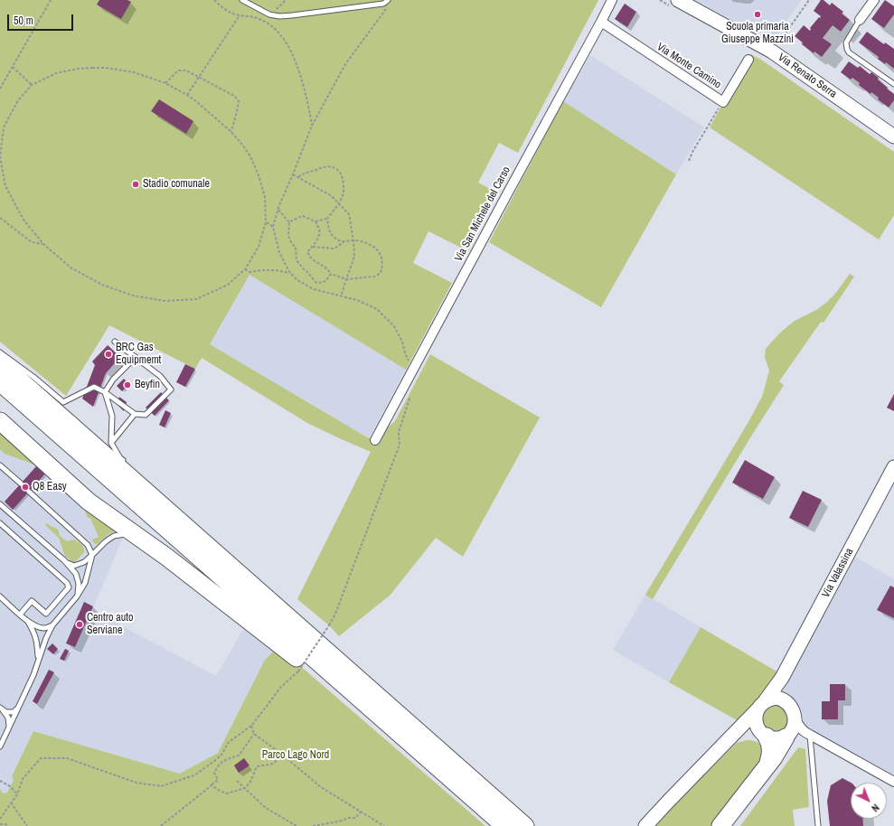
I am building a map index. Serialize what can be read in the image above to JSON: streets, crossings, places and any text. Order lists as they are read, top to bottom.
{
  "streets": {
    "street": [
      "Via Monte Camino",
      "Via Renato Serra",
      "Via San Michele del Carso",
      "Via Valassina"
    ]
  },
  "crossings": [
    ["Via Monte Camino", "Via San Michele del Carso"]
  ],
  "parks": ["Parco Lago Nord"],
  "places": [
    "Scuola primaria Giuseppe Mazzini",
    "Stadio comunale",
    "BRC Gas Equipmemt",
    "Beyfin",
    "Q8 Easy",
    "Centro auto Serviane"
  ],
  "scale_bar": "50 m",
  "north": "bottom right"
}
